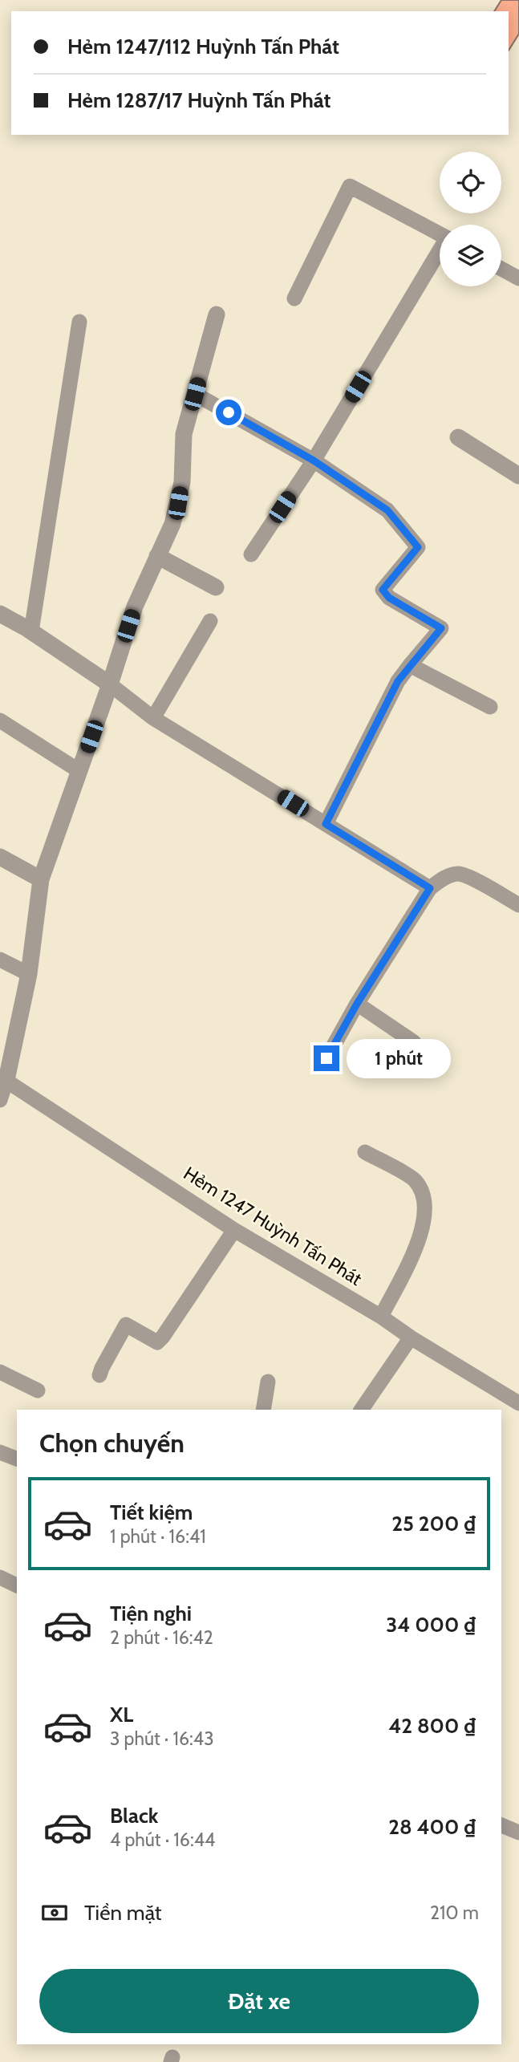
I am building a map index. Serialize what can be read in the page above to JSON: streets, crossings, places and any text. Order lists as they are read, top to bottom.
{
  "streets": {
    "lane": ["Hẻm 1247 Huỳnh Tấn Phát"]
  },
  "page": {
    "banner": ["Hẻm 1247/112 Huỳnh Tấn Phát", "Hẻm 1287/17 Huỳnh Tấn Phát"],
    "bubble": "1 phút",
    "heading": "Chọn chuyến",
    "list": [
      {
        "name": "Tiết kiệm",
        "note": "1 phút · 16:41",
        "value": "25 200 ₫"
      },
      {
        "name": "Tiện nghi",
        "note": "2 phút · 16:42",
        "value": "34 000 ₫"
      },
      {
        "name": "XL",
        "note": "3 phút · 16:43",
        "value": "42 800 ₫"
      },
      {
        "name": "Black",
        "note": "4 phút · 16:44",
        "value": "28 400 ₫"
      }
    ],
    "pay": ["Tiền mặt", "210 m"],
    "buttons": "Đặt xe"
  }
}
